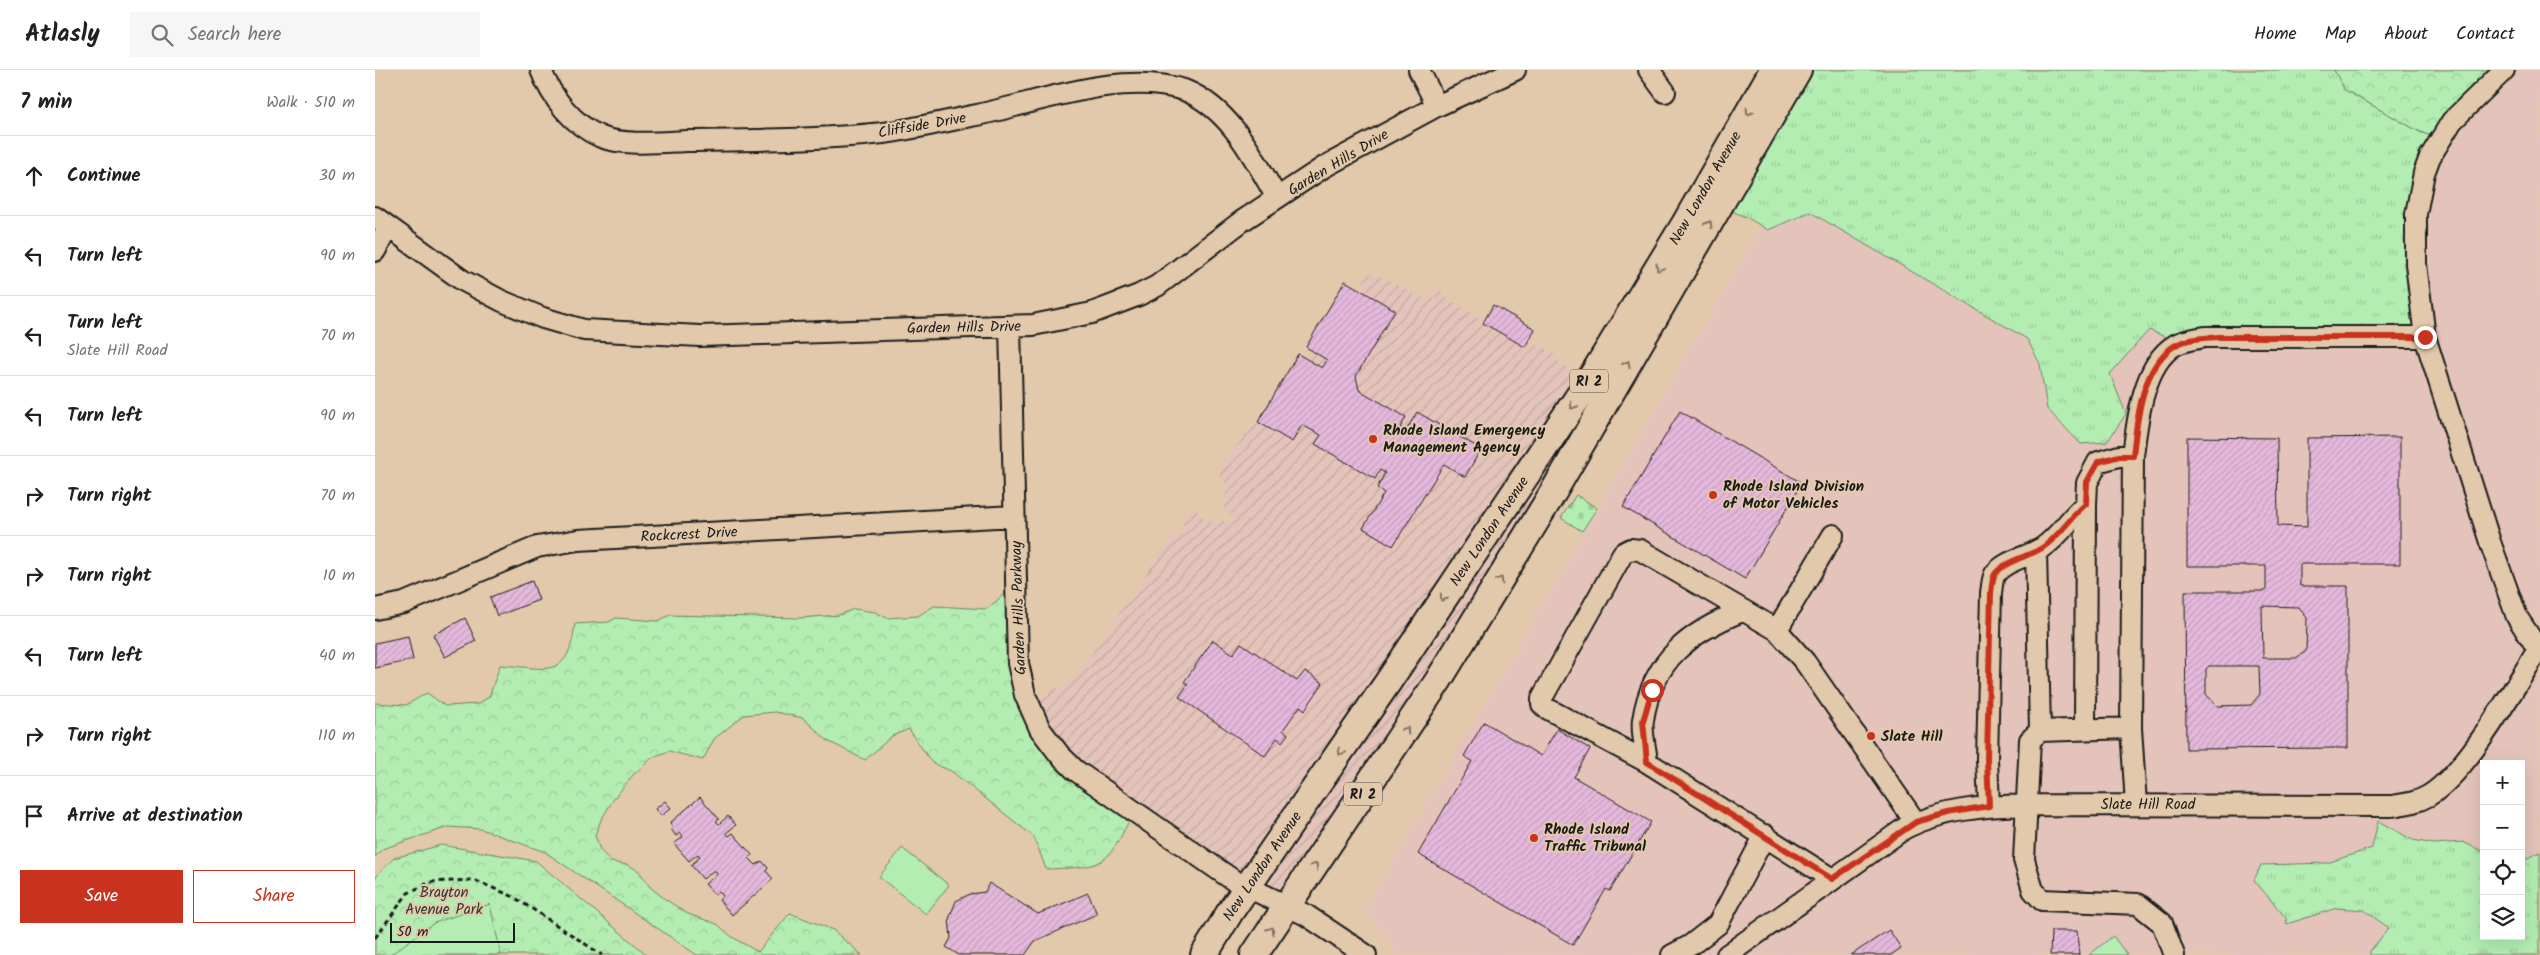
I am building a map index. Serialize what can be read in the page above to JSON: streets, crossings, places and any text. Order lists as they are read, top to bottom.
{
  "streets": {
    "main road": ["New London Avenue", "RI 2"],
    "street": [
      "Cliffside Drive",
      "Garden Hills Drive",
      "Rockcrest Drive",
      "Garden Hills Parkway",
      "Slate Hill Road"
    ]
  },
  "crossings": [
    ["Cliffside Drive", "Garden Hills Drive"],
    ["Garden Hills Drive", "Garden Hills Parkway"],
    ["New London Avenue", "Garden Hills Parkway"],
    ["Rockcrest Drive", "Garden Hills Parkway"]
  ],
  "parks": ["Brayton Avenue Park"],
  "places": [
    "Rhode Island Emergency Management Agency",
    "Rhode Island Division of Motor Vehicles",
    "Slate Hill",
    "Rhode Island Traffic Tribunal"
  ],
  "scale_bar": "50 m",
  "page": {
    "header": "Atlasly",
    "search": "Search here",
    "nav": [
      "Home",
      "Map",
      "About",
      "Contact"
    ],
    "heading": ["7 min", "Walk · 510 m"],
    "list": [
      ["Continue", "30 m"],
      ["Turn left", "90 m"],
      ["Turn left", "Slate Hill Road", "70 m"],
      ["Turn left", "90 m"],
      ["Turn right", "70 m"],
      ["Turn right", "10 m"],
      ["Turn left", "40 m"],
      ["Turn right", "110 m"],
      "Arrive at destination"
    ],
    "map_buttons": ["+", "−"],
    "buttons": ["Save", "Share"],
    "scale": "50 m"
  }
}
